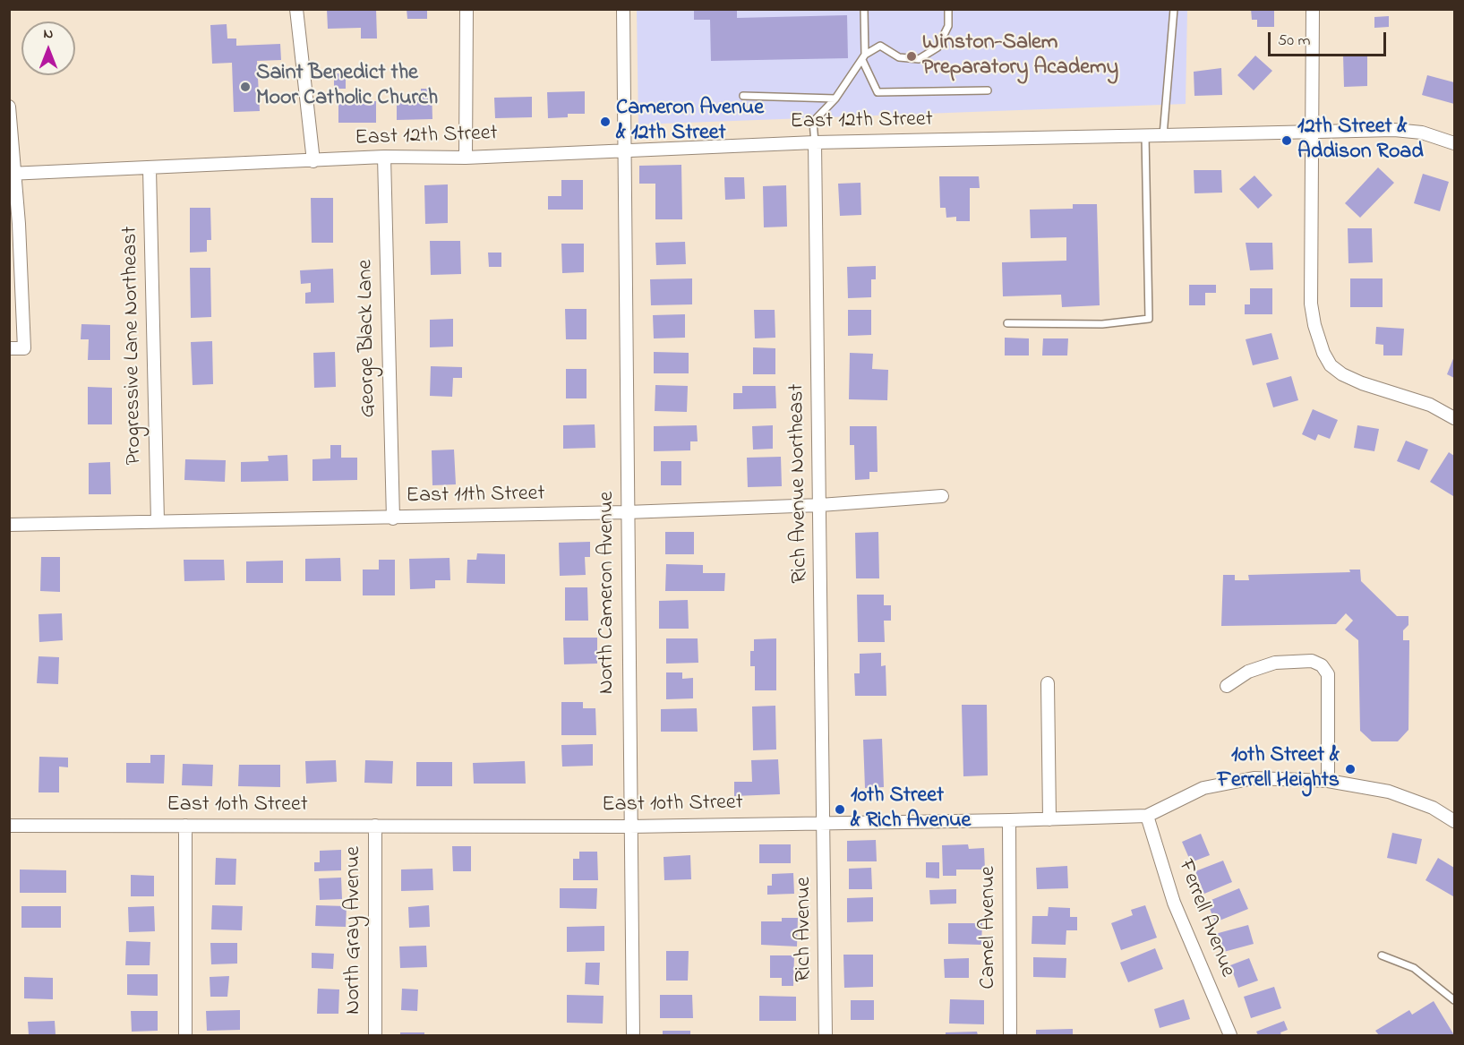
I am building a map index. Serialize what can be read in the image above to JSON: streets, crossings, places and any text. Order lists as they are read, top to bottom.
{
  "streets": {
    "street": [
      "East 12th Street",
      "George Black Lane",
      "Progressive Lane Northeast",
      "Rich Avenue Northeast",
      "East 11th Street",
      "North Cameron Avenue",
      "East 10th Street",
      "Ferrell Avenue",
      "Camel Avenue",
      "Rich Avenue",
      "North Gray Avenue"
    ]
  },
  "crossings": [
    ["East 12th Street", "George Black Lane"],
    ["East 12th Street", "Progressive Lane Northeast"],
    ["East 12th Street", "Rich Avenue Northeast"],
    ["East 12th Street", "North Cameron Avenue"],
    ["George Black Lane", "East 11th Street"],
    ["Progressive Lane Northeast", "East 11th Street"],
    ["Rich Avenue Northeast", "East 11th Street"],
    ["Rich Avenue Northeast", "East 10th Street"],
    ["Rich Avenue Northeast", "Rich Avenue"],
    ["East 11th Street", "North Cameron Avenue"],
    ["North Cameron Avenue", "East 10th Street"],
    ["East 10th Street", "Ferrell Avenue"],
    ["East 10th Street", "Camel Avenue"],
    ["East 10th Street", "Rich Avenue"],
    ["East 10th Street", "North Gray Avenue"]
  ],
  "places": [
    "Winston-Salem Preparatory Academy",
    "Saint Benedict the Moor Catholic Church",
    "Cameron Avenue & 12th Street",
    "12th Street & Addison Road",
    "10th Street & Ferrell Heights",
    "10th Street & Rich Avenue"
  ],
  "scale_bar": "50 m",
  "north": "top"
}
